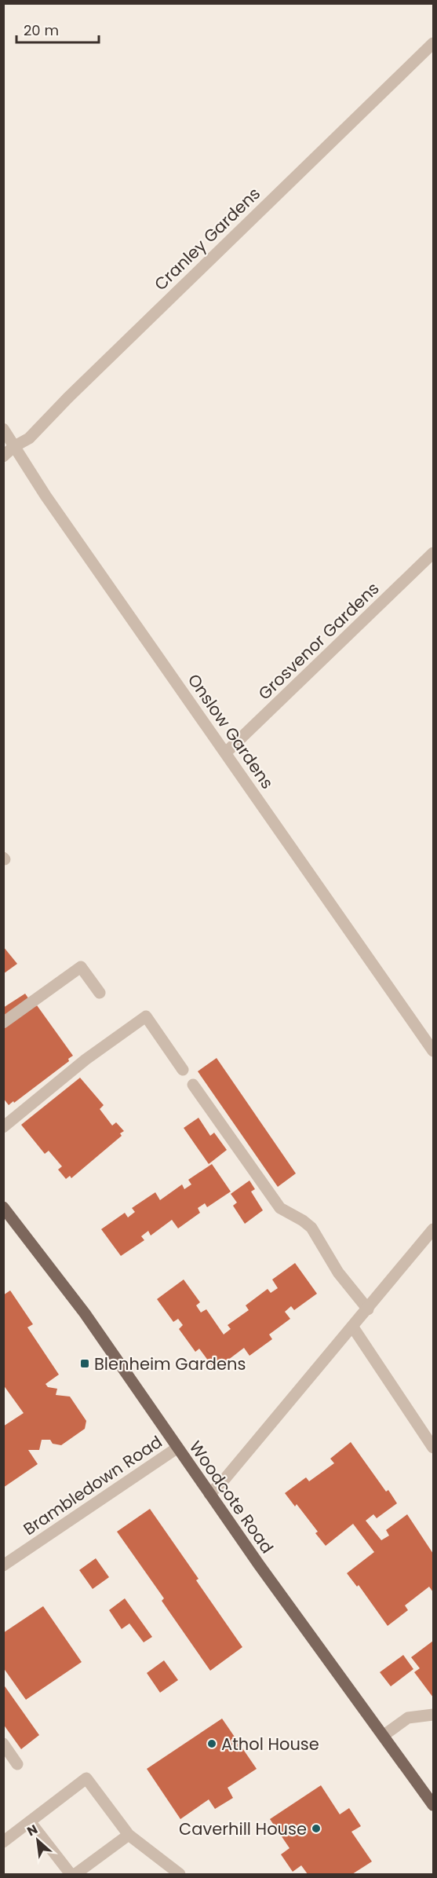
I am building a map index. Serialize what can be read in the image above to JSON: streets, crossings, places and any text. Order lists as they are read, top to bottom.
{
  "streets": {
    "main road": ["Woodcote Road"],
    "street": [
      "Cranley Gardens",
      "Grosvenor Gardens",
      "Onslow Gardens",
      "Brambledown Road"
    ]
  },
  "crossings": [
    ["Cranley Gardens", "Onslow Gardens"],
    ["Grosvenor Gardens", "Onslow Gardens"],
    ["Brambledown Road", "Woodcote Road"]
  ],
  "places": {
    "transit": ["Blenheim Gardens"],
    "other": ["Athol House", "Caverhill House"]
  },
  "scale_bar": "20 m",
  "north": "top left"
}
